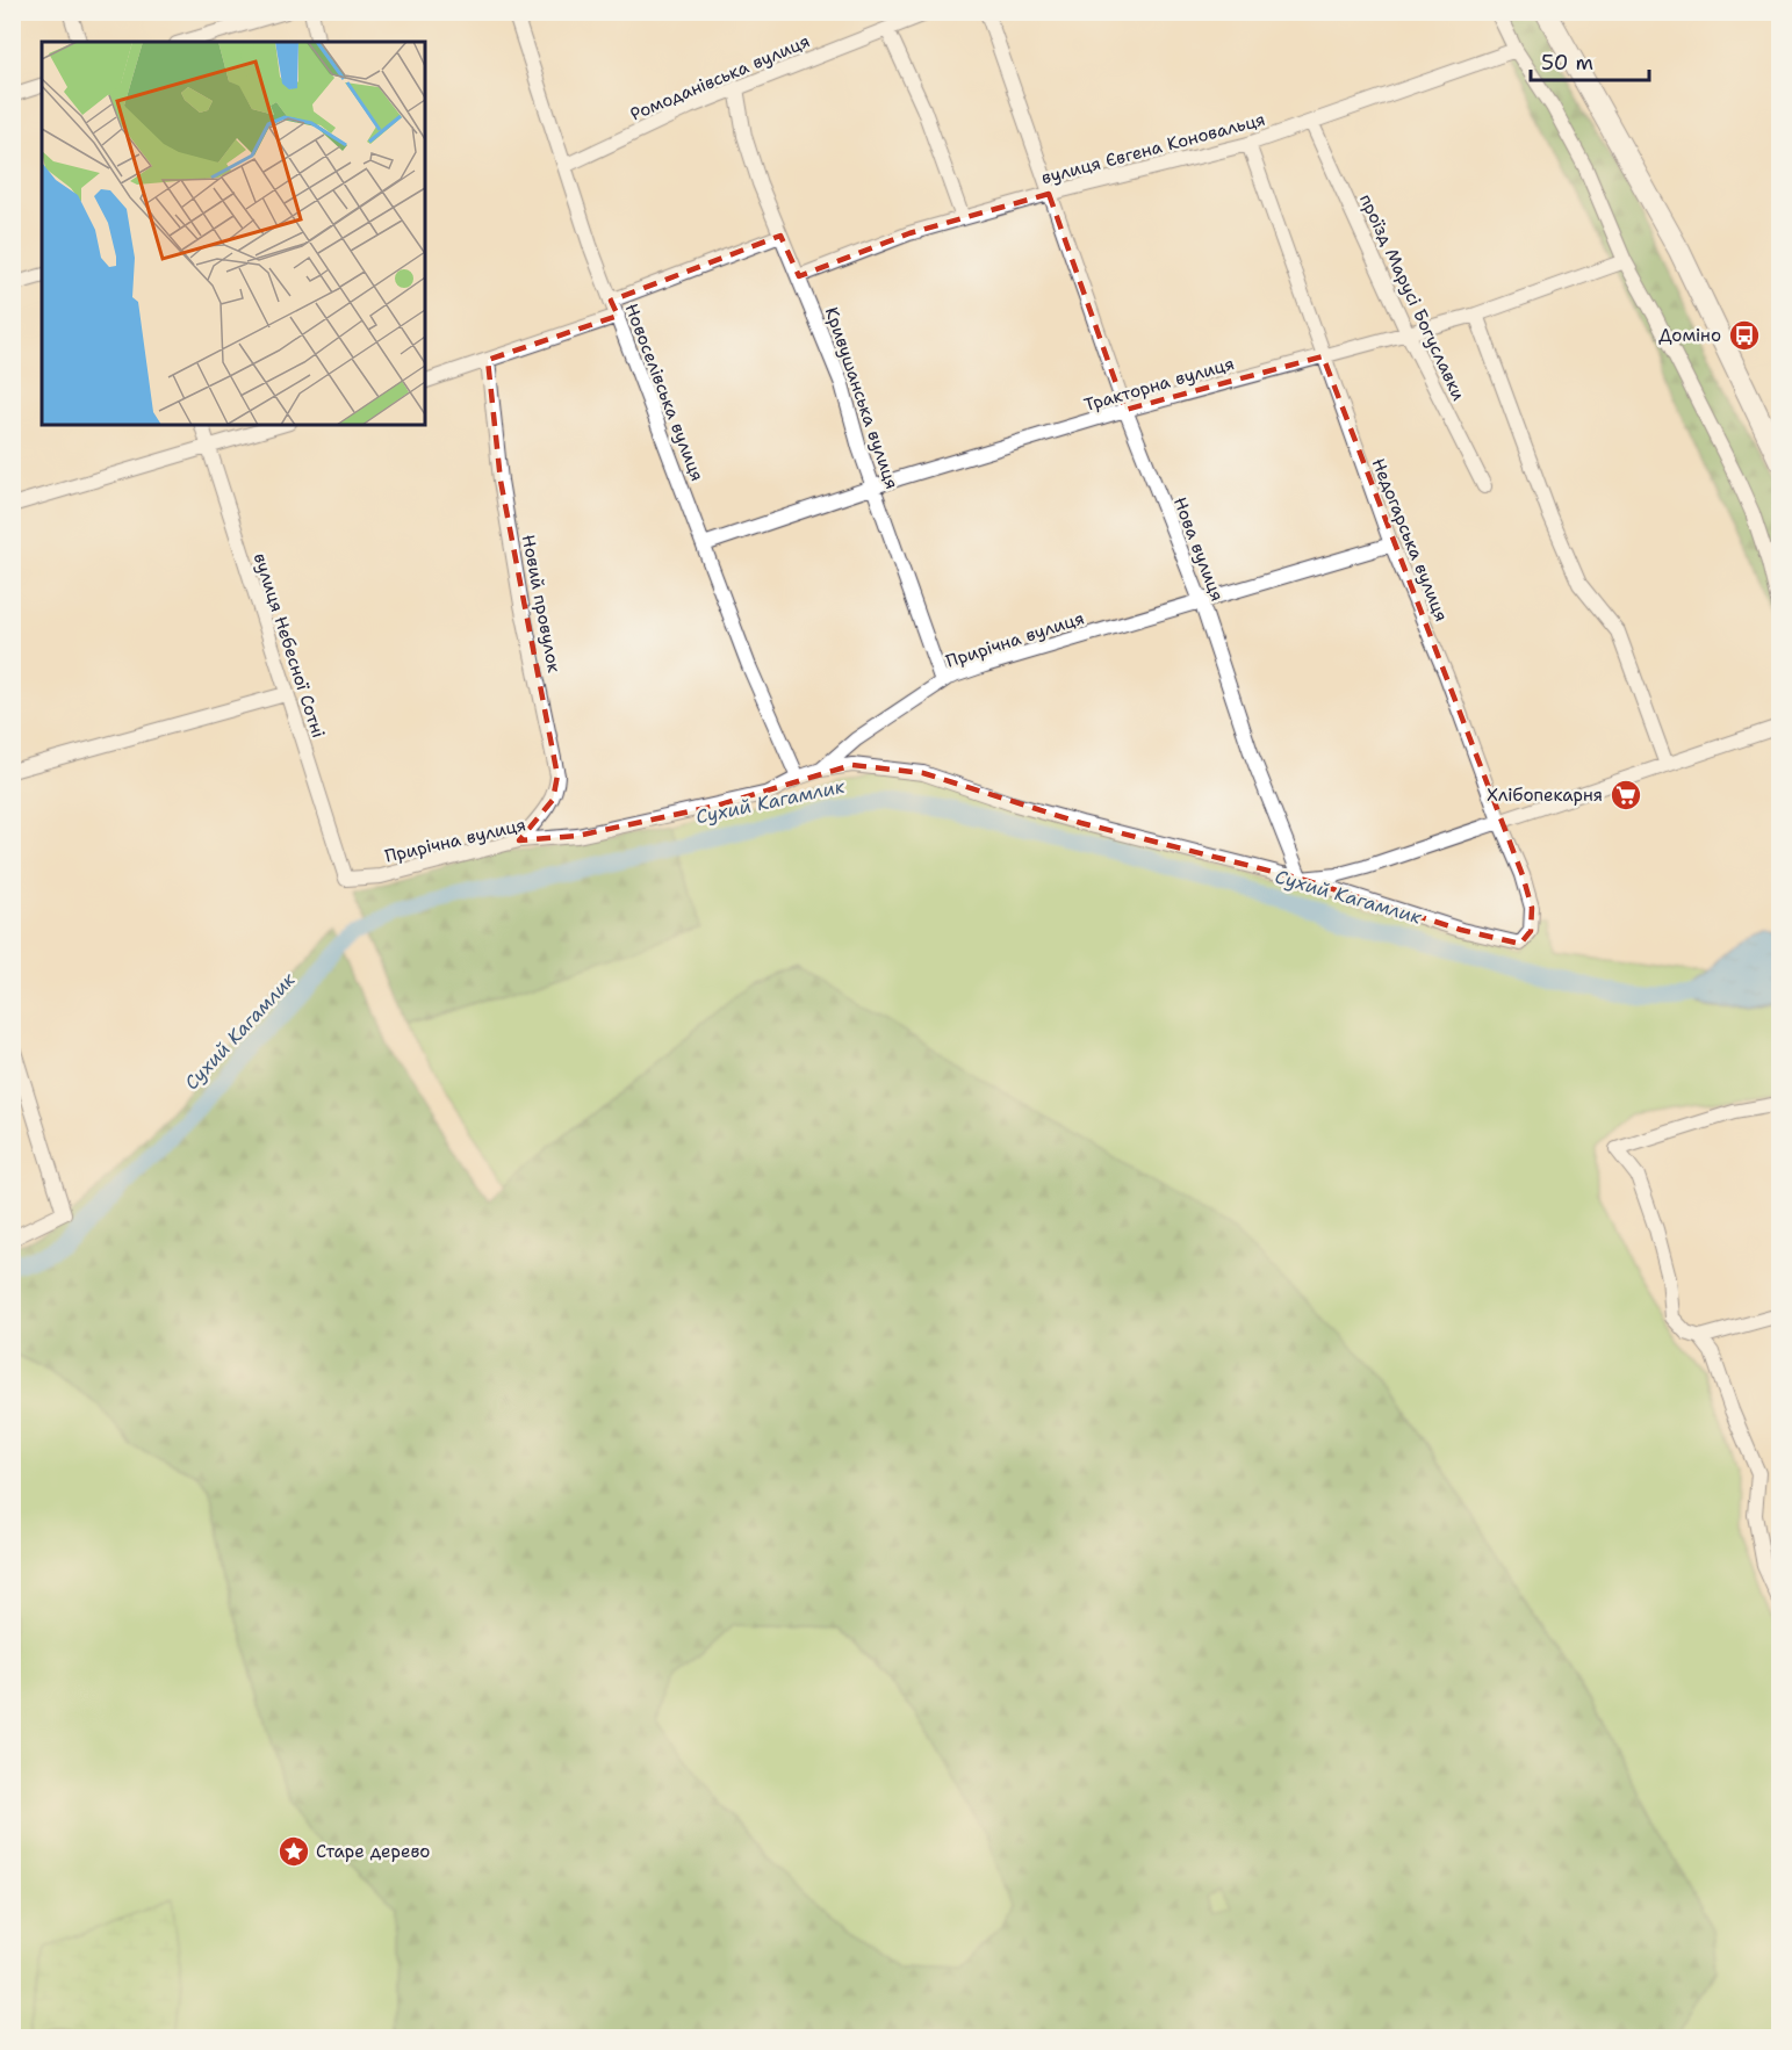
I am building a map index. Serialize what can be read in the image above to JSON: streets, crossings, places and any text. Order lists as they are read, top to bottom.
{
  "streets": {
    "street": [
      "Ромоданівська вулиця",
      "вулиця Євгена Коновальця",
      "проїзд Марусі Богуславки",
      "Тракторна вулиця",
      "Новоселівська вулиця",
      "Кривушанська вулиця",
      "Недогарська вулиця",
      "Нова вулиця",
      "Новий провулок",
      "Прирічна вулиця",
      "вулиця Небесної Сотні"
    ]
  },
  "crossings": [
    ["Ромоданівська вулиця", "Новоселівська вулиця"],
    ["Ромоданівська вулиця", "Кривушанська вулиця"],
    ["вулиця Євгена Коновальця", "проїзд Марусі Богуславки"],
    ["вулиця Євгена Коновальця", "Кривушанська вулиця"],
    ["вулиця Євгена Коновальця", "Недогарська вулиця"],
    ["вулиця Євгена Коновальця", "Нова вулиця"],
    ["проїзд Марусі Богуславки", "Тракторна вулиця"],
    ["Тракторна вулиця", "Новоселівська вулиця"],
    ["Тракторна вулиця", "Кривушанська вулиця"],
    ["Тракторна вулиця", "Недогарська вулиця"],
    ["Тракторна вулиця", "Нова вулиця"],
    ["Новоселівська вулиця", "Прирічна вулиця"],
    ["Кривушанська вулиця", "Прирічна вулиця"],
    ["Недогарська вулиця", "Нова вулиця"],
    ["Недогарська вулиця", "Прирічна вулиця"],
    ["Нова вулиця", "Прирічна вулиця"],
    ["Новий провулок", "Прирічна вулиця"],
    ["Прирічна вулиця", "вулиця Небесної Сотні"]
  ],
  "water": ["Сухий Кагамлик"],
  "places": {
    "bus stop": ["Доміно"],
    "supermarket": ["Хлібопекарня"],
    "place": ["Старе дерево"]
  },
  "scale_bar": "50 m"
}
